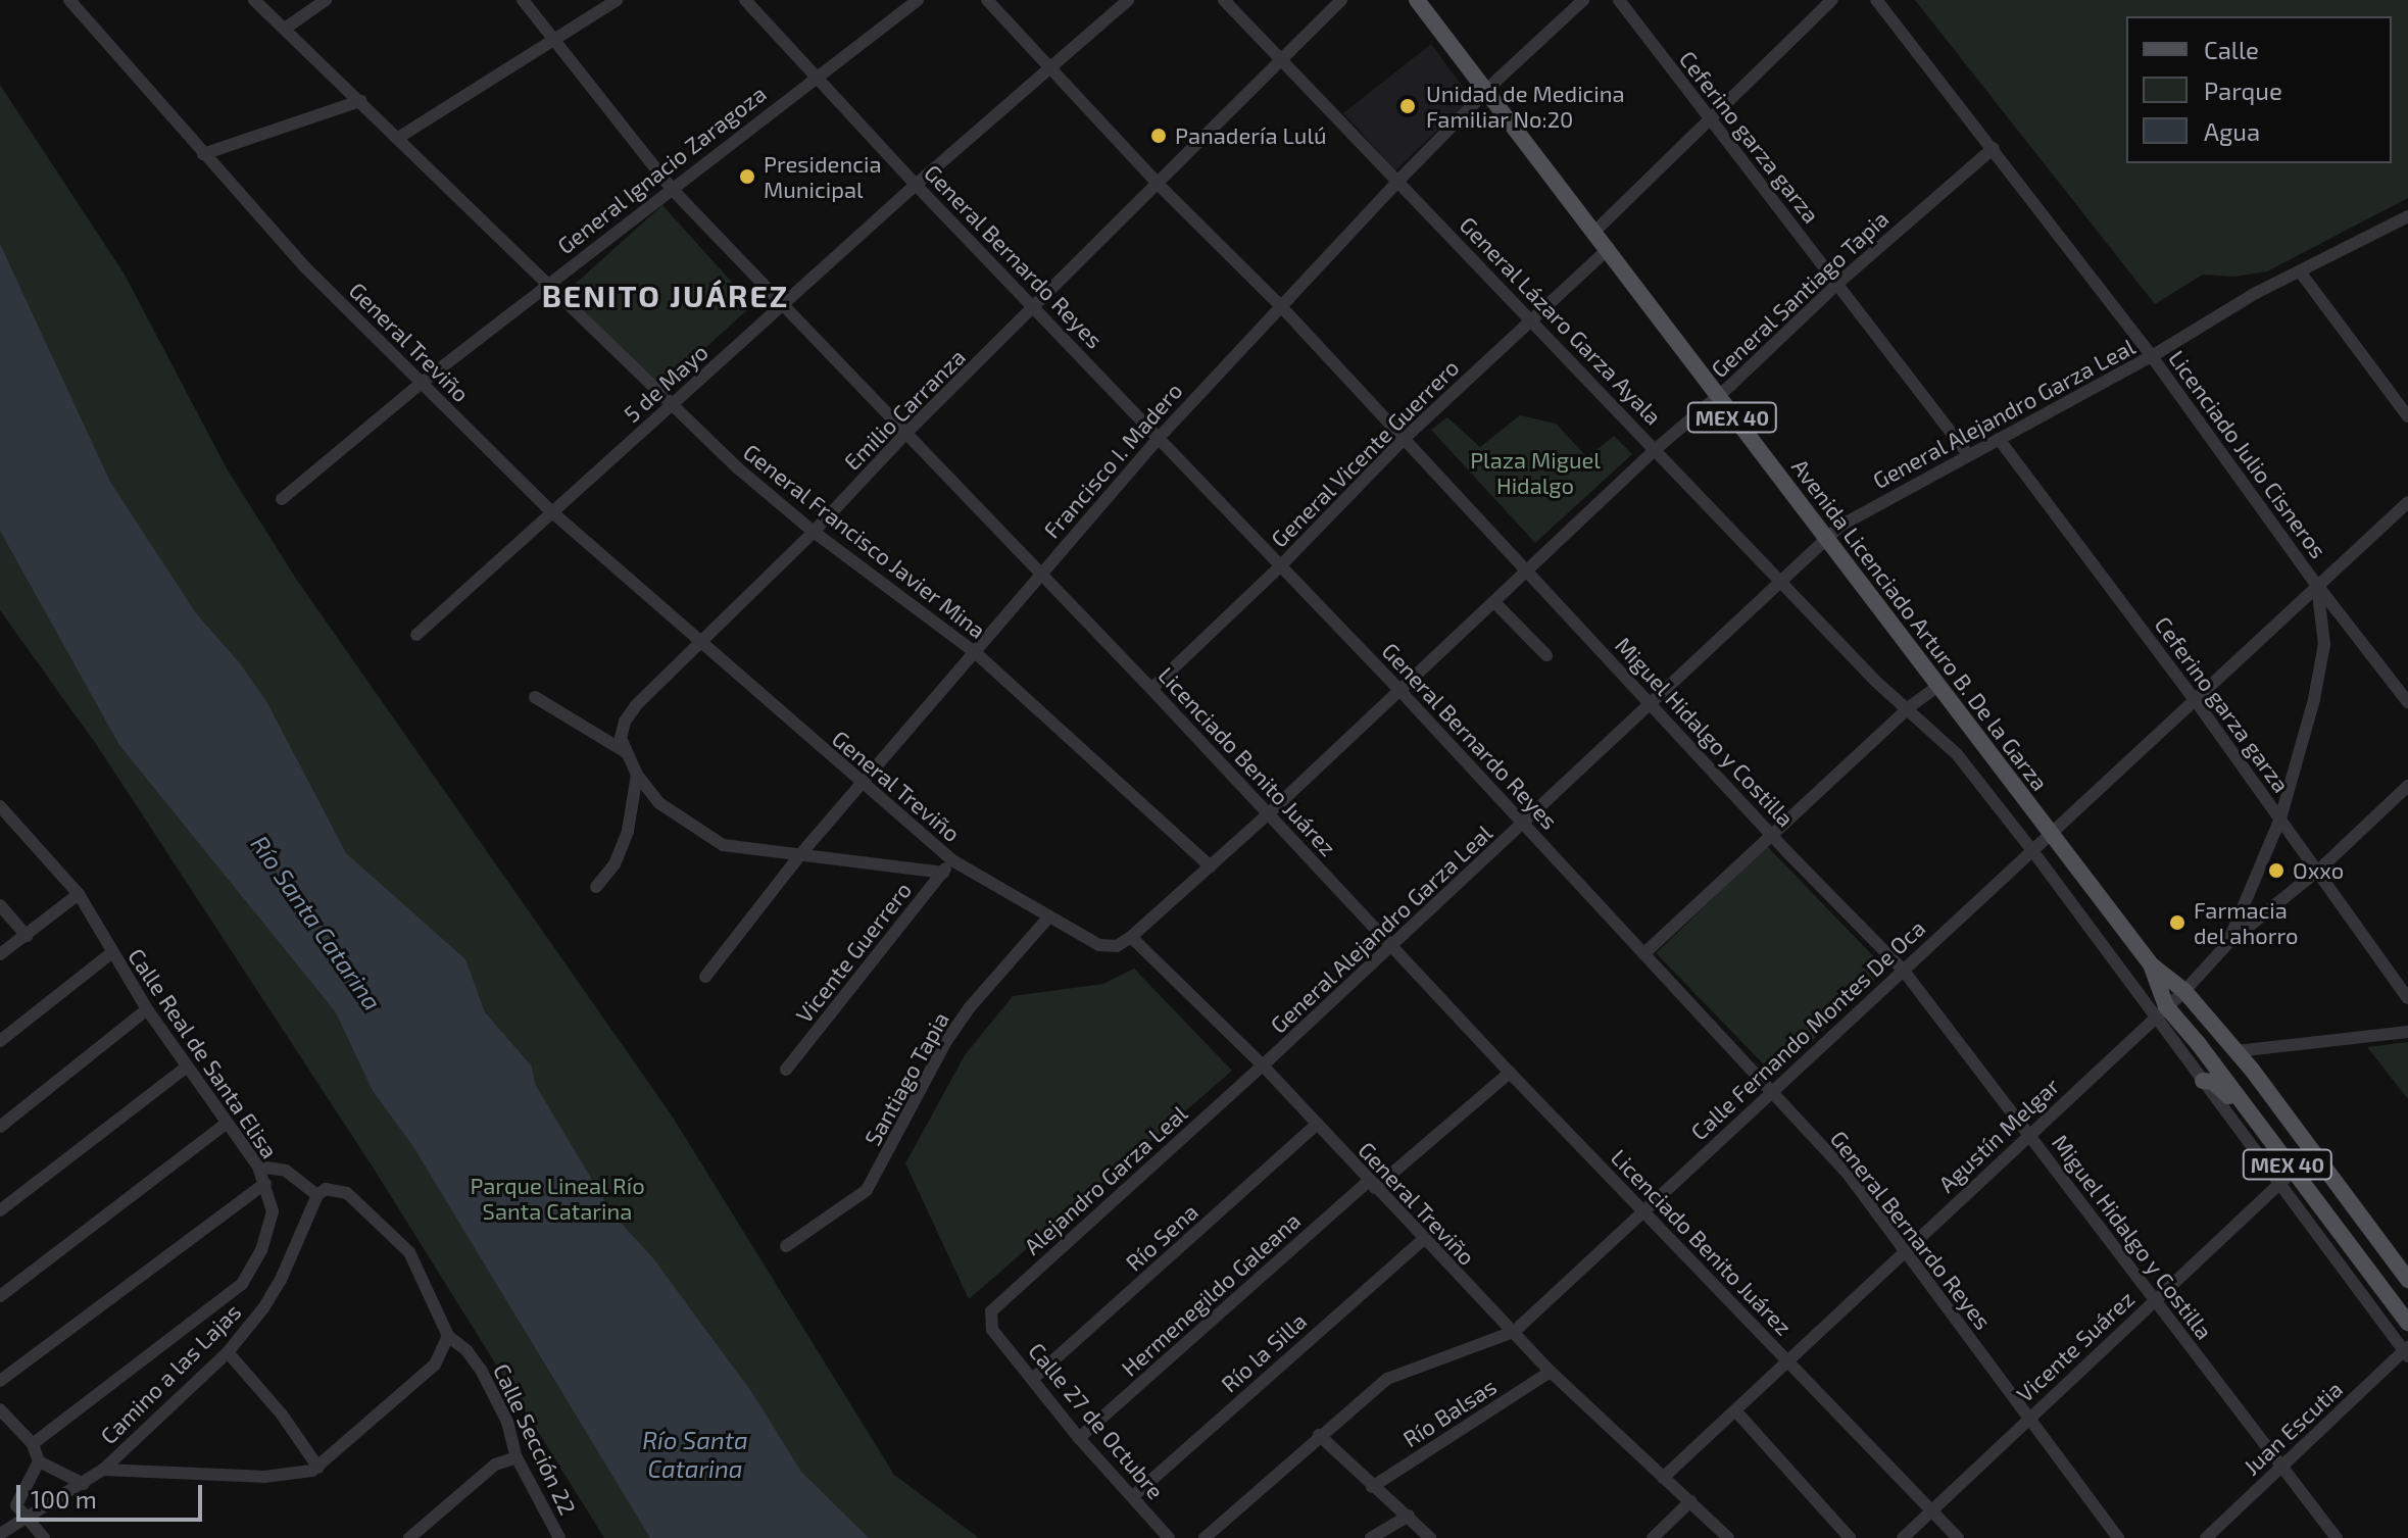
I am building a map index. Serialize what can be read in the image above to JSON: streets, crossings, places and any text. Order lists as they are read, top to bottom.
{
  "streets": {
    "main road": ["MEX 40", "Avenida Licenciado Arturo B. De la Garza"],
    "street": [
      "Ceferino garza garza",
      "General Ignacio Zaragoza",
      "General Bernardo Reyes",
      "General Santiago Tapia",
      "General Lázaro Garza Ayala",
      "General Treviño",
      "5 de Mayo",
      "Emilio Carranza",
      "General Alejandro Garza Leal",
      "General Vicente Guerrero",
      "Licenciado Julio Cisneros",
      "Francisco I. Madero",
      "General Francisco Javier Mina",
      "Miguel Hidalgo y Costilla",
      "Licenciado Benito Juárez",
      "Vicente Guerrero",
      "Calle Fernando Montes De Oca",
      "Calle Real de Santa Elisa",
      "Santiago Tapia",
      "Agustín Melgar",
      "Alejandro Garza Leal",
      "Río Sena",
      "Hermenegildo Galeana",
      "Vicente Suárez",
      "Río la Silla",
      "Camino a las Lajas",
      "Río Balsas",
      "Calle 27 de Octubre",
      "Juan Escutia",
      "Calle Sección 22"
    ]
  },
  "crossings": [
    ["Ceferino garza garza", "General Santiago Tapia"],
    ["Ceferino garza garza", "General Alejandro Garza Leal"],
    ["Ceferino garza garza", "Licenciado Julio Cisneros"],
    ["Ceferino garza garza", "Calle Fernando Montes De Oca"],
    ["General Ignacio Zaragoza", "General Bernardo Reyes"],
    ["General Ignacio Zaragoza", "General Treviño"],
    ["General Ignacio Zaragoza", "General Francisco Javier Mina"],
    ["General Ignacio Zaragoza", "Licenciado Benito Juárez"],
    ["General Bernardo Reyes", "General Santiago Tapia"],
    ["General Bernardo Reyes", "5 de Mayo"],
    ["General Bernardo Reyes", "Emilio Carranza"],
    ["General Bernardo Reyes", "General Alejandro Garza Leal"],
    ["General Bernardo Reyes", "General Vicente Guerrero"],
    ["General Bernardo Reyes", "Francisco I. Madero"],
    ["General Bernardo Reyes", "Calle Fernando Montes De Oca"],
    ["General Bernardo Reyes", "Agustín Melgar"],
    ["General Bernardo Reyes", "Vicente Suárez"],
    ["General Santiago Tapia", "General Lázaro Garza Ayala"],
    ["General Santiago Tapia", "General Treviño"],
    ["General Santiago Tapia", "Licenciado Julio Cisneros"],
    ["General Santiago Tapia", "General Francisco Javier Mina"],
    ["General Santiago Tapia", "Avenida Licenciado Arturo B. De la Garza"],
    ["General Santiago Tapia", "Miguel Hidalgo y Costilla"],
    ["General Santiago Tapia", "Licenciado Benito Juárez"],
    ["General Lázaro Garza Ayala", "Emilio Carranza"],
    ["General Lázaro Garza Ayala", "General Alejandro Garza Leal"],
    ["General Lázaro Garza Ayala", "General Vicente Guerrero"],
    ["General Lázaro Garza Ayala", "Francisco I. Madero"],
    ["General Lázaro Garza Ayala", "Avenida Licenciado Arturo B. De la Garza"],
    ["General Lázaro Garza Ayala", "Calle Fernando Montes De Oca"],
    ["General Lázaro Garza Ayala", "Agustín Melgar"],
    ["General Lázaro Garza Ayala", "Vicente Suárez"],
    ["General Lázaro Garza Ayala", "Juan Escutia"],
    ["General Treviño", "5 de Mayo"],
    ["General Treviño", "Emilio Carranza"],
    ["General Treviño", "General Alejandro Garza Leal"],
    ["General Treviño", "Francisco I. Madero"],
    ["General Treviño", "Vicente Guerrero"],
    ["General Treviño", "Calle Fernando Montes De Oca"],
    ["General Treviño", "Santiago Tapia"],
    ["General Treviño", "Agustín Melgar"],
    ["General Treviño", "Alejandro Garza Leal"],
    ["General Treviño", "Río Sena"],
    ["General Treviño", "Hermenegildo Galeana"],
    ["General Treviño", "Río la Silla"],
    ["General Treviño", "Río Balsas"],
    ["5 de Mayo", "General Francisco Javier Mina"],
    ["5 de Mayo", "Miguel Hidalgo y Costilla"],
    ["5 de Mayo", "Licenciado Benito Juárez"],
    ["Emilio Carranza", "General Francisco Javier Mina"],
    ["Emilio Carranza", "Miguel Hidalgo y Costilla"],
    ["Emilio Carranza", "Licenciado Benito Juárez"],
    ["General Alejandro Garza Leal", "Licenciado Julio Cisneros"],
    ["General Alejandro Garza Leal", "Avenida Licenciado Arturo B. De la Garza"],
    ["General Alejandro Garza Leal", "Miguel Hidalgo y Costilla"],
    ["General Alejandro Garza Leal", "Licenciado Benito Juárez"],
    ["General Alejandro Garza Leal", "Alejandro Garza Leal"],
    ["General Vicente Guerrero", "Avenida Licenciado Arturo B. De la Garza"],
    ["General Vicente Guerrero", "Miguel Hidalgo y Costilla"],
    ["General Vicente Guerrero", "Licenciado Benito Juárez"],
    ["Licenciado Julio Cisneros", "Avenida Licenciado Arturo B. De la Garza"],
    ["Licenciado Julio Cisneros", "Calle Fernando Montes De Oca"],
    ["Licenciado Julio Cisneros", "Agustín Melgar"],
    ["Francisco I. Madero", "General Francisco Javier Mina"],
    ["Francisco I. Madero", "Avenida Licenciado Arturo B. De la Garza"],
    ["Francisco I. Madero", "Miguel Hidalgo y Costilla"],
    ["Francisco I. Madero", "Licenciado Benito Juárez"],
    ["Avenida Licenciado Arturo B. De la Garza", "Calle Fernando Montes De Oca"],
    ["Avenida Licenciado Arturo B. De la Garza", "Agustín Melgar"],
    ["Avenida Licenciado Arturo B. De la Garza", "Vicente Suárez"],
    ["Miguel Hidalgo y Costilla", "Calle Fernando Montes De Oca"],
    ["Miguel Hidalgo y Costilla", "Agustín Melgar"],
    ["Miguel Hidalgo y Costilla", "Vicente Suárez"],
    ["Miguel Hidalgo y Costilla", "Juan Escutia"],
    ["Licenciado Benito Juárez", "Calle Fernando Montes De Oca"],
    ["Licenciado Benito Juárez", "Agustín Melgar"],
    ["Licenciado Benito Juárez", "Hermenegildo Galeana"],
    ["Licenciado Benito Juárez", "Vicente Suárez"],
    ["Alejandro Garza Leal", "Calle 27 de Octubre"],
    ["Río Sena", "Calle 27 de Octubre"],
    ["Hermenegildo Galeana", "Calle 27 de Octubre"],
    ["Río la Silla", "Calle 27 de Octubre"],
    ["Camino a las Lajas", "Calle Sección 22"]
  ],
  "districts": ["BENITO JUÁREZ"],
  "water": ["Río Santa Catarina"],
  "parks": ["Plaza Miguel Hidalgo", "Parque Lineal Río Santa Catarina"],
  "places": [
    "Unidad de Medicina Familiar No:20",
    "Panadería Lulú",
    "Presidencia Municipal",
    "Oxxo",
    "Farmacia del ahorro"
  ],
  "legend": ["Calle", "Parque", "Agua"],
  "scale_bar": "100 m"
}
